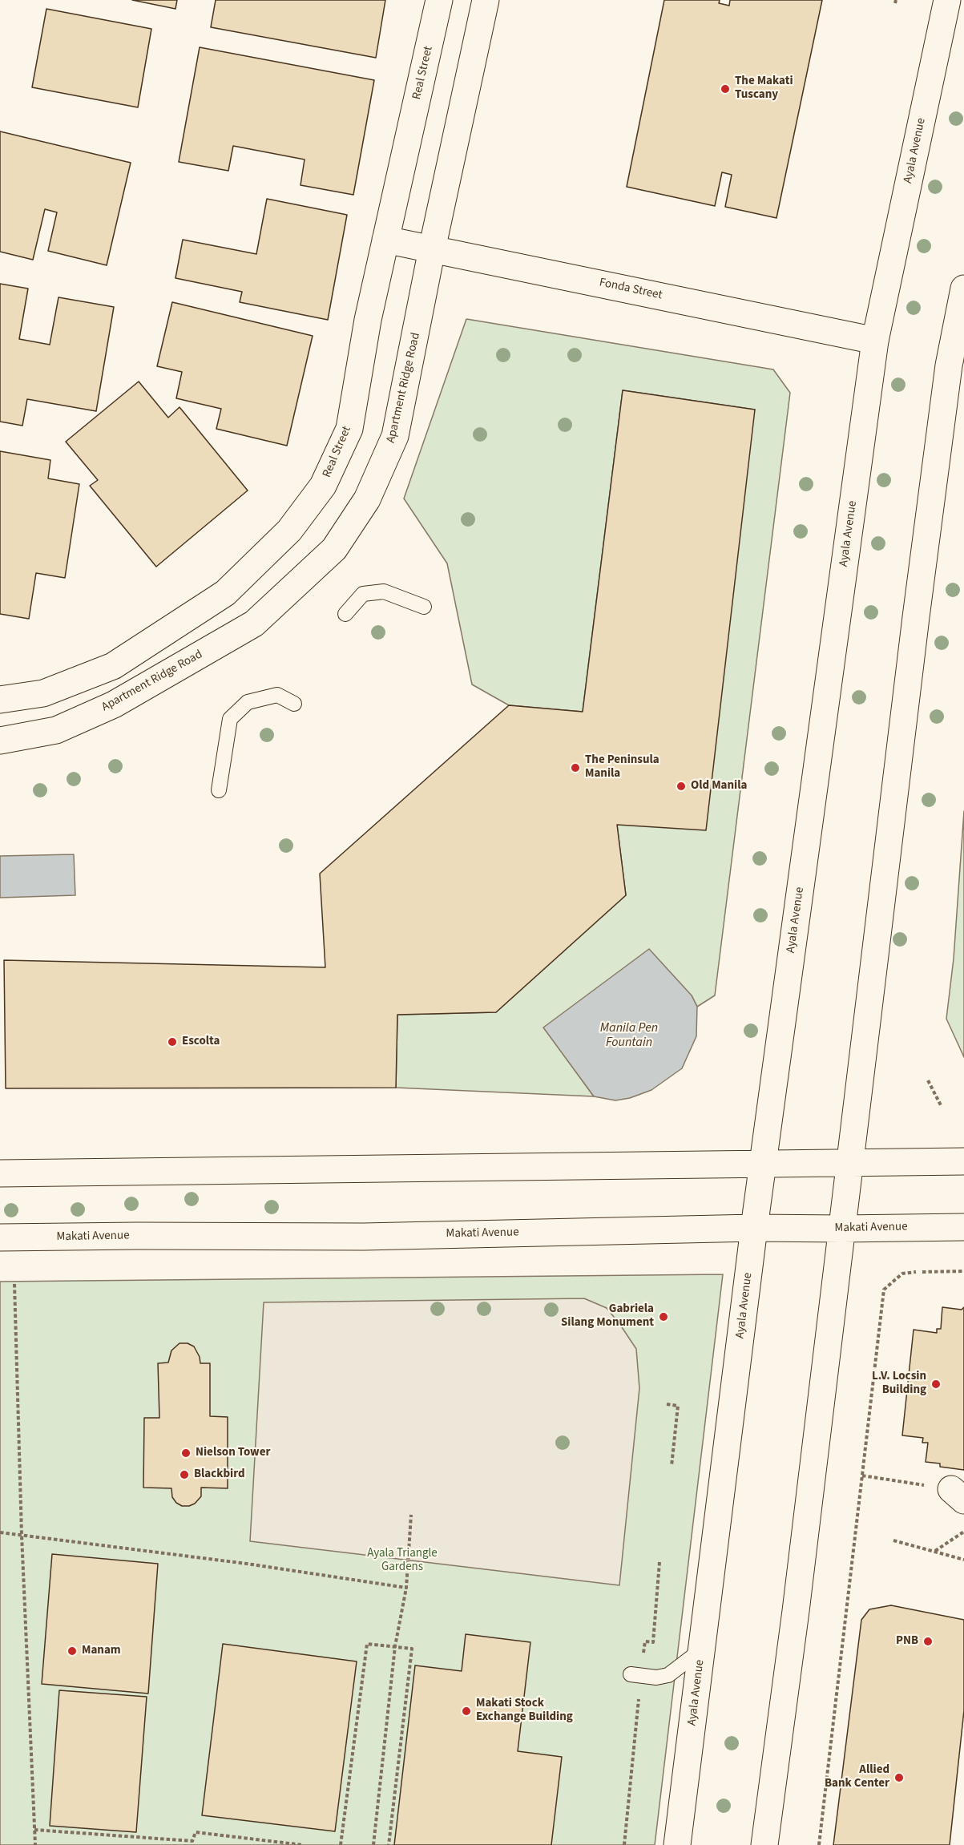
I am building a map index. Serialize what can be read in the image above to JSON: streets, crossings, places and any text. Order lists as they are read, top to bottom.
{
  "streets": {
    "main road": [
      "Real Street",
      "Ayala Avenue",
      "Fonda Street",
      "Apartment Ridge Road",
      "Makati Avenue"
    ]
  },
  "crossings": [
    ["Real Street", "Fonda Street"],
    ["Ayala Avenue", "Fonda Street"],
    ["Ayala Avenue", "Makati Avenue"],
    ["Fonda Street", "Apartment Ridge Road"]
  ],
  "water": ["Manila Pen Fountain"],
  "parks": ["Ayala Triangle Gardens"],
  "places": [
    "The Makati Tuscany",
    "The Peninsula Manila",
    "Old Manila",
    "Escolta",
    "Gabriela Silang Monument",
    "L.V. Locsin Building",
    "Nielson Tower",
    "Blackbird",
    "PNB",
    "Manam",
    "Makati Stock Exchange Building",
    "Allied Bank Center"
  ]
}
